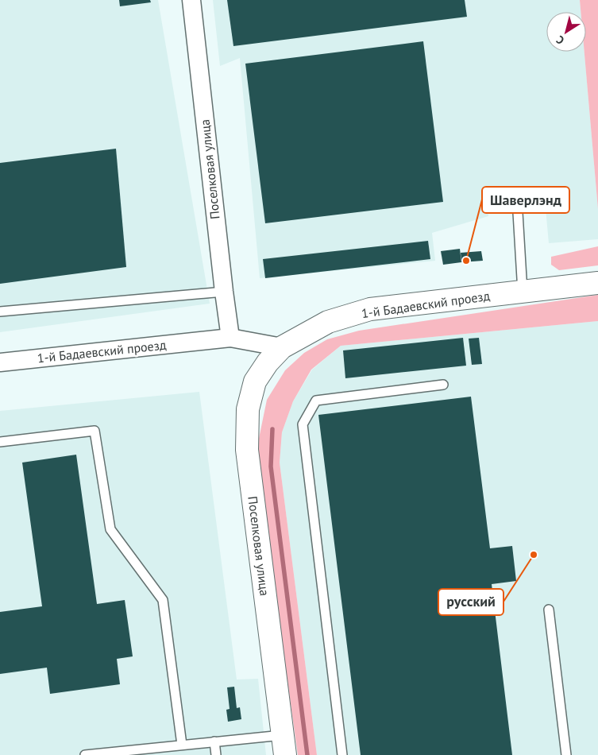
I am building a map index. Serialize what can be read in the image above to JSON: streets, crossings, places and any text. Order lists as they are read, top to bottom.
{
  "streets": {
    "street": ["Поселковая улица", "1-й Бадаевский проезд"]
  },
  "crossings": [
    ["Поселковая улица", "1-й Бадаевский проезд"]
  ],
  "places": ["Шаверлэнд", "русский"],
  "north": "bottom left"
}
